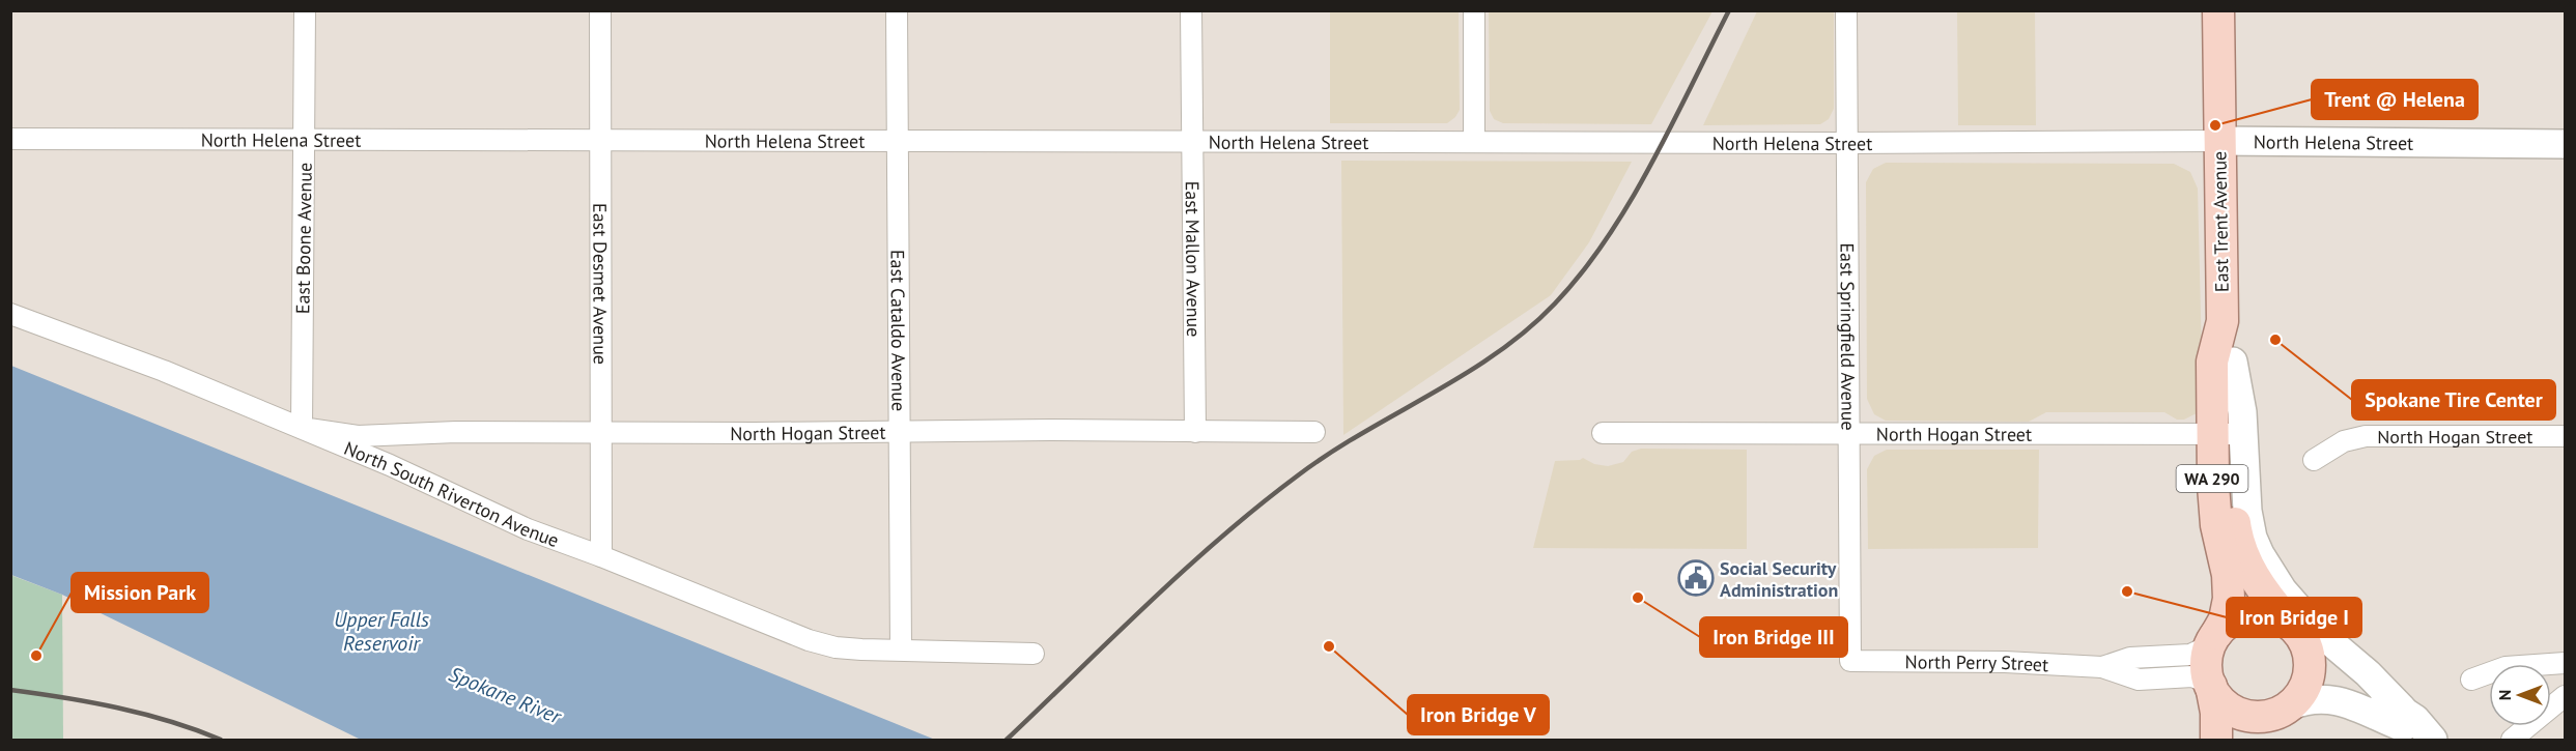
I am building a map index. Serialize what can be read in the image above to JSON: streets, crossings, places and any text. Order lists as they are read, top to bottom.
{
  "streets": {
    "main road": ["East Trent Avenue", "WA 290"],
    "street": [
      "North Helena Street",
      "East Boone Avenue",
      "East Mallon Avenue",
      "East Desmet Avenue",
      "East Cataldo Avenue",
      "East Springfield Avenue",
      "North Hogan Street",
      "North South Riverton Avenue",
      "North Perry Street"
    ]
  },
  "crossings": [
    ["North Helena Street", "East Trent Avenue"],
    ["North Helena Street", "East Boone Avenue"],
    ["North Helena Street", "East Mallon Avenue"],
    ["North Helena Street", "East Desmet Avenue"],
    ["North Helena Street", "East Cataldo Avenue"],
    ["North Helena Street", "East Springfield Avenue"],
    ["East Trent Avenue", "North Hogan Street"],
    ["East Trent Avenue", "WA 290"],
    ["East Trent Avenue", "North Perry Street"],
    ["East Boone Avenue", "North Hogan Street"],
    ["East Boone Avenue", "North South Riverton Avenue"],
    ["East Mallon Avenue", "North Hogan Street"],
    ["East Desmet Avenue", "North Hogan Street"],
    ["East Desmet Avenue", "North South Riverton Avenue"],
    ["East Cataldo Avenue", "North Hogan Street"],
    ["East Cataldo Avenue", "North South Riverton Avenue"],
    ["East Springfield Avenue", "North Hogan Street"],
    ["East Springfield Avenue", "North Perry Street"],
    ["North Hogan Street", "North South Riverton Avenue"],
    ["WA 290", "North Perry Street"]
  ],
  "water": ["Upper Falls Reservoir", "Spokane River"],
  "places": {
    "other": [
      "Trent @ Helena",
      "Spokane Tire Center",
      "Iron Bridge I",
      "Iron Bridge III",
      "Iron Bridge V",
      "Mission Park"
    ],
    "public building": ["Social Security Administration"]
  },
  "north": "left"
}
